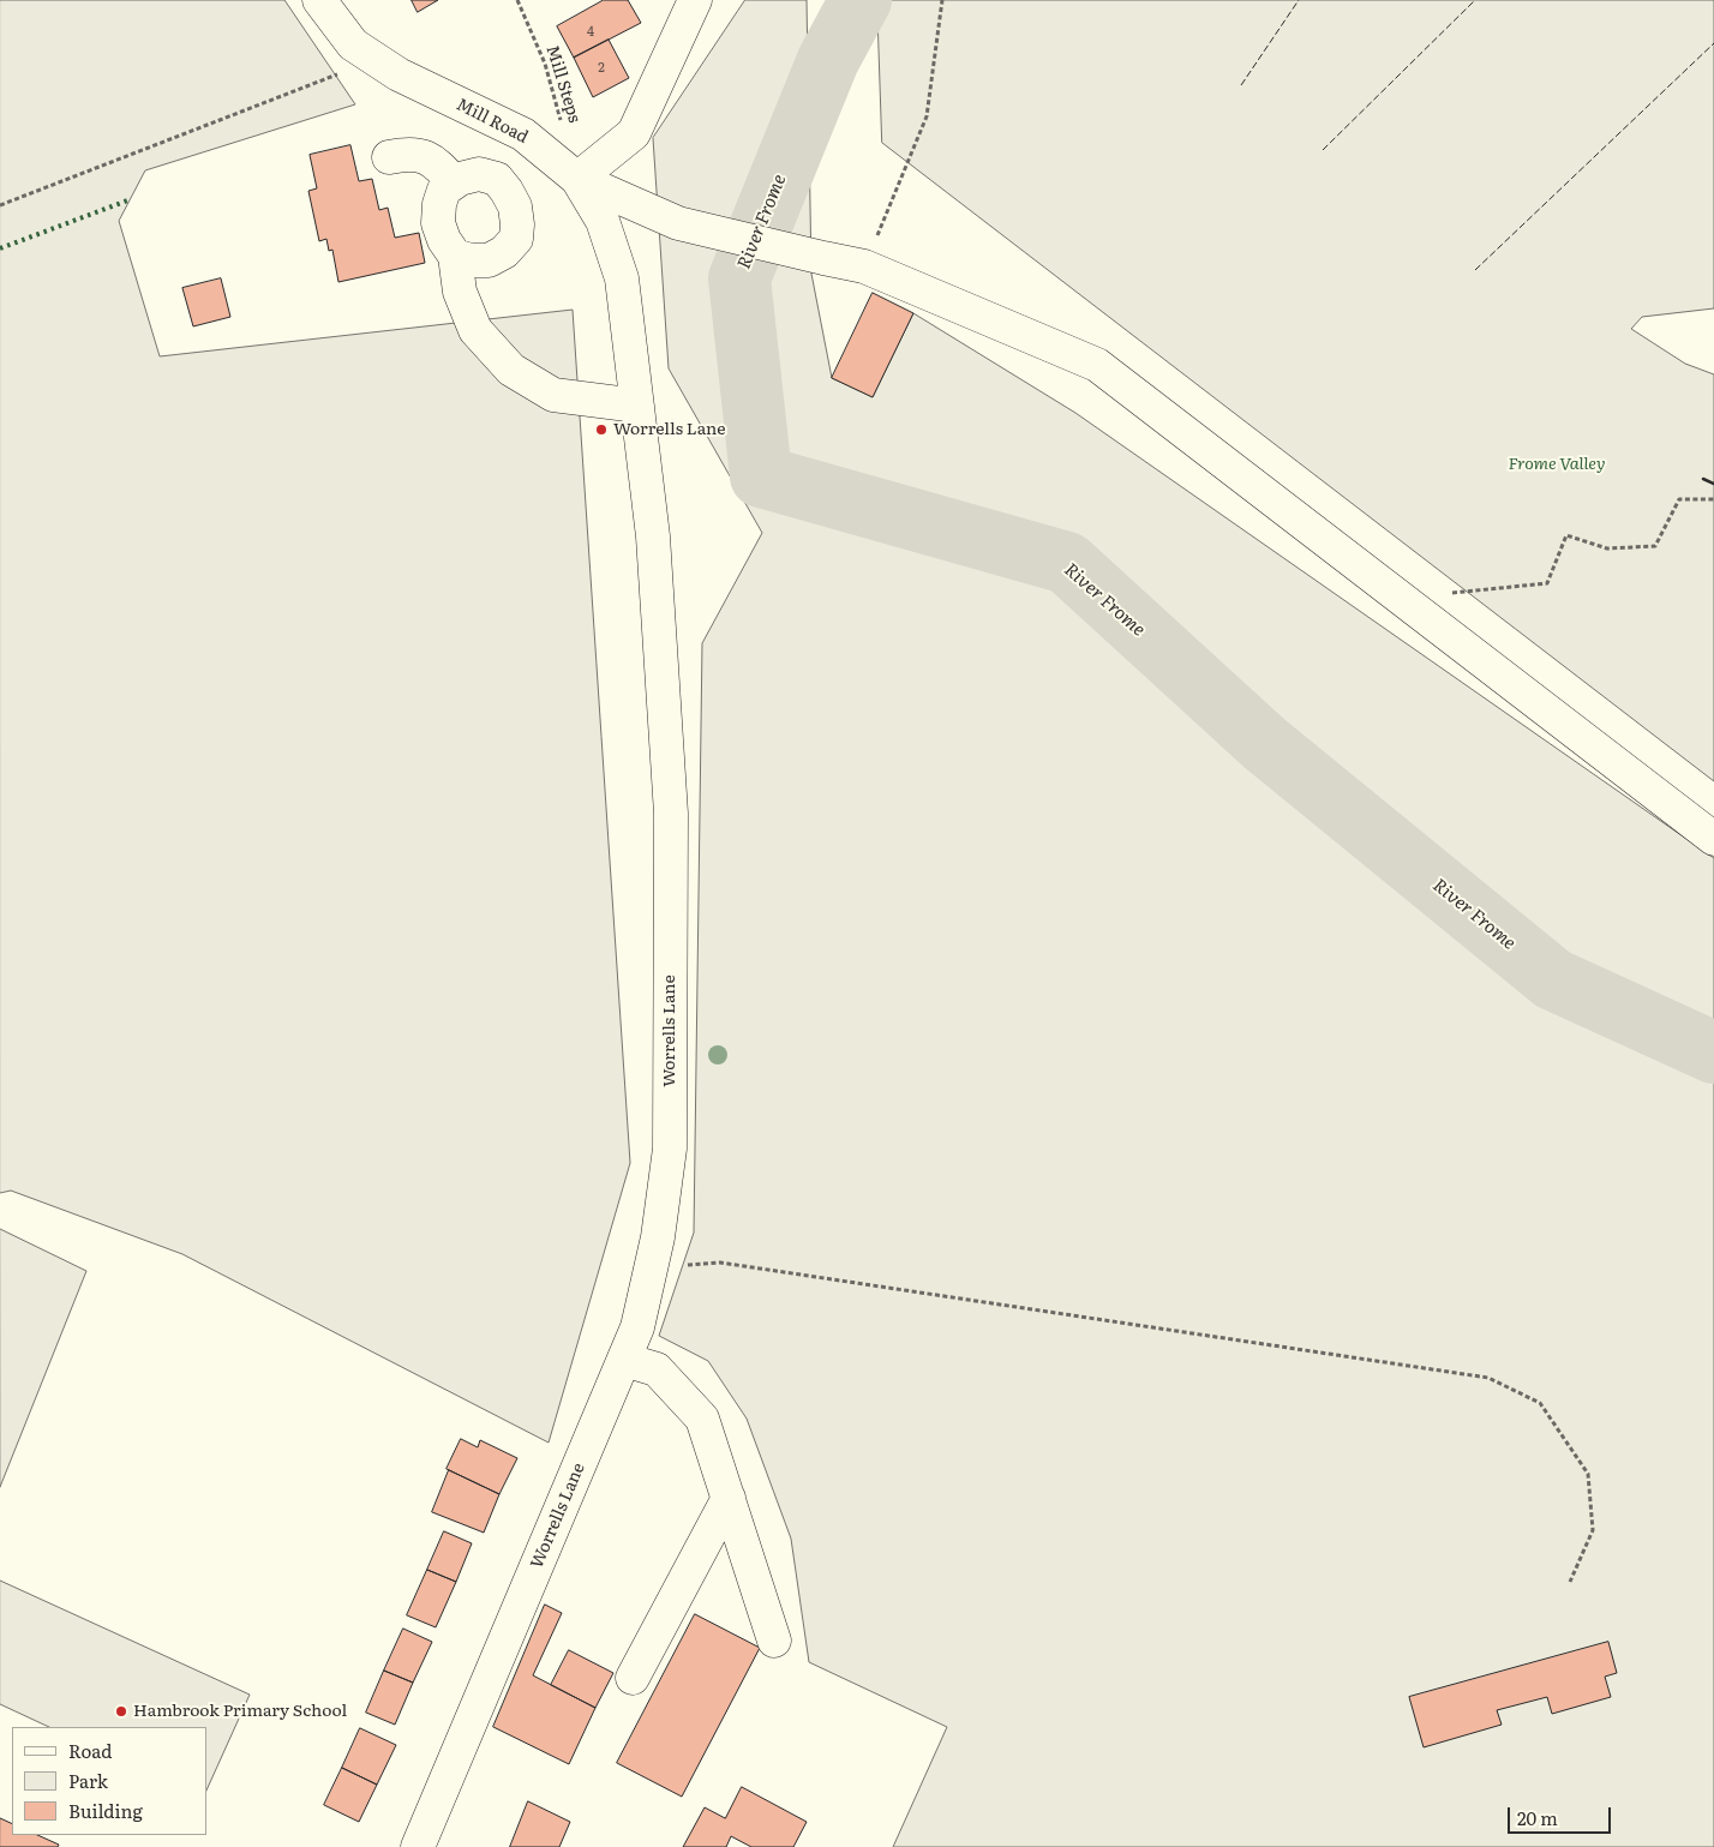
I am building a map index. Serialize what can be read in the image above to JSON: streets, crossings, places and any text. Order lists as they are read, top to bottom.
{
  "streets": {
    "street": ["Mill Road", "Worrells Lane"],
    "path": ["Mill Steps"]
  },
  "crossings": [
    ["Mill Road", "Worrells Lane"]
  ],
  "water": ["River Frome"],
  "parks": ["Frome Valley"],
  "places": ["Worrells Lane", "Hambrook Primary School"],
  "house_numbers": ["4", "2"],
  "legend": ["Road", "Park", "Building"],
  "scale_bar": "20 m"
}
